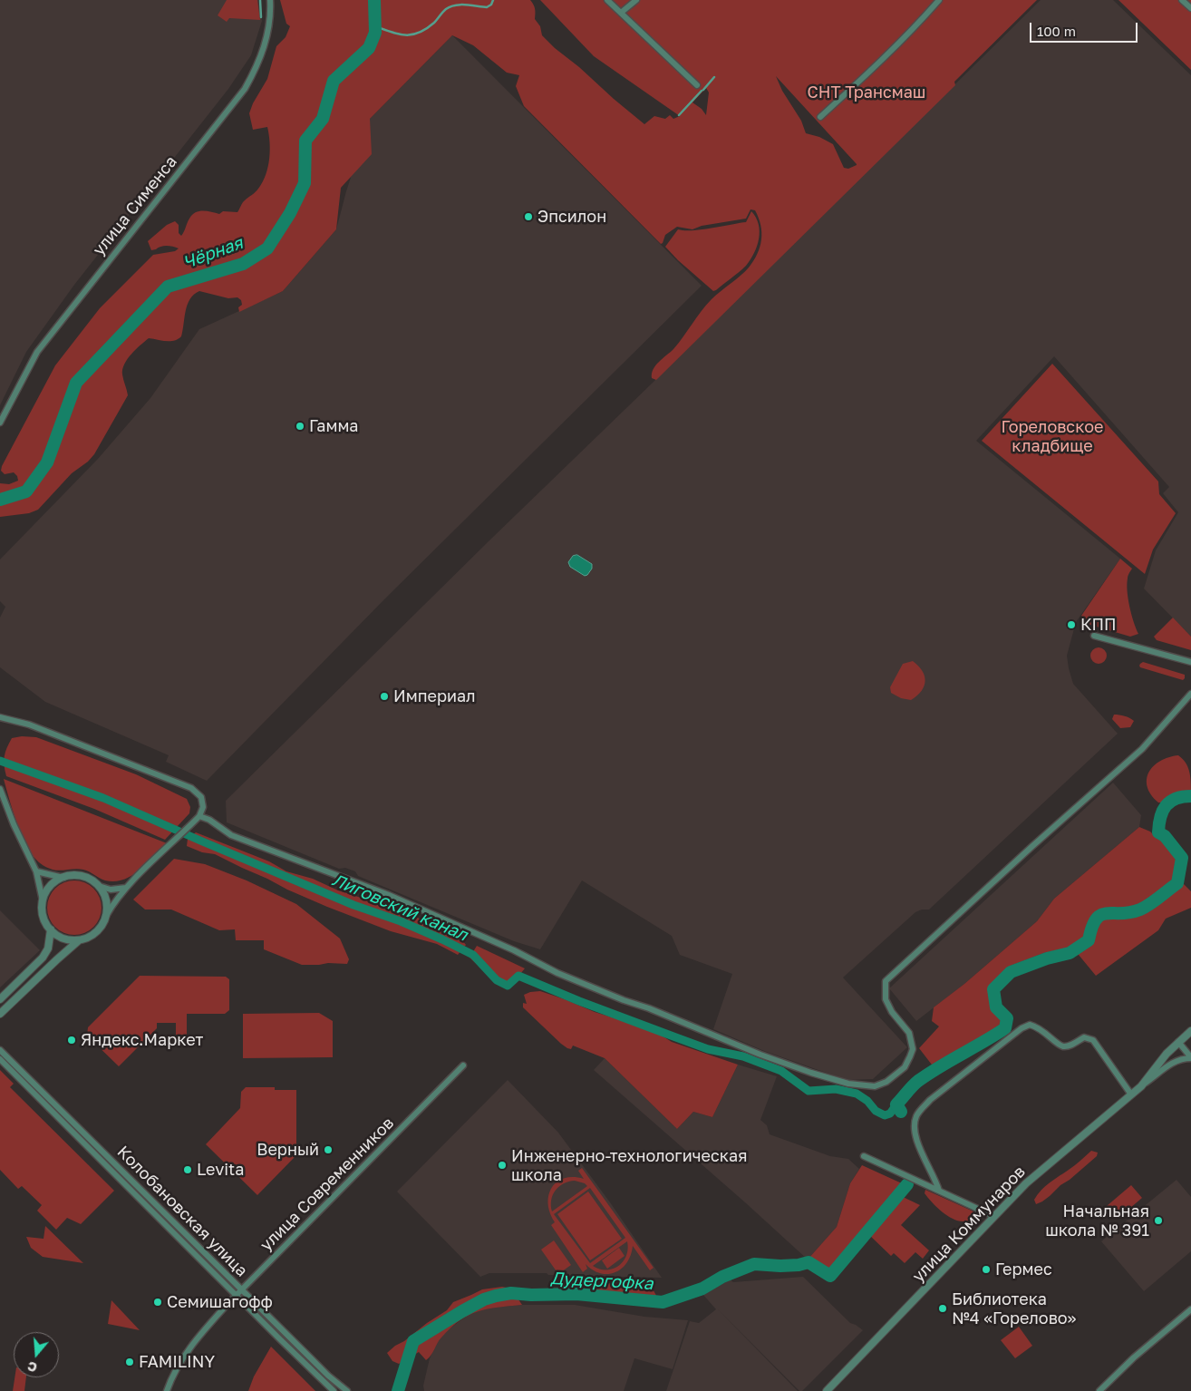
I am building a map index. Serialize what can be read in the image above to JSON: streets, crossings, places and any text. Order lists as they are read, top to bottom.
{
  "streets": {
    "street": [
      "улица Сименса",
      "улица Современников",
      "Колобановская улица",
      "улица Коммунаров"
    ]
  },
  "crossings": [
    ["улица Современников", "Колобановская улица"]
  ],
  "water": ["Чёрная", "Лиговский канал", "Дудергофка"],
  "parks": ["СНТ Трансмаш", "Гореловское кладбище"],
  "places": [
    "Эпсилон",
    "Гамма",
    "КПП",
    "Империал",
    "Яндекс.Маркет",
    "Верный",
    "Инженерно-технологическая школа",
    "Levita",
    "Начальная школа № 391",
    "Гермес",
    "Семишагофф",
    "Библиотека №4 «Горелово»",
    "FAMILINY"
  ],
  "scale_bar": "100 m",
  "north": "bottom"
}
